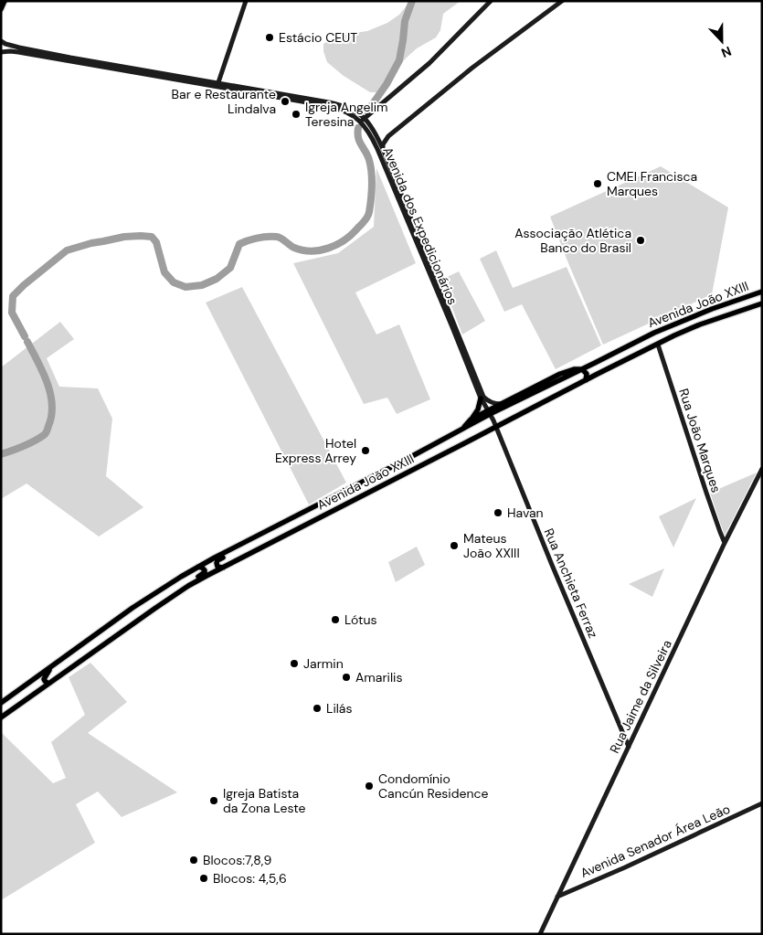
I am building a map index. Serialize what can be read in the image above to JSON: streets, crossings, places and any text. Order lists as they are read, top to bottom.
{
  "streets": {
    "main road": [
      "Avenida dos Expedicionários",
      "Avenida João XXIII",
      "Rua João Marques",
      "Rua Anchieta Ferraz",
      "Rua Jaime da Silveira",
      "Avenida Senador Área Leão"
    ]
  },
  "crossings": [
    ["Avenida dos Expedicionários", "Avenida João XXIII"],
    ["Avenida dos Expedicionários", "Rua Anchieta Ferraz"],
    ["Avenida João XXIII", "Rua João Marques"],
    ["Avenida João XXIII", "Rua Anchieta Ferraz"],
    ["Rua João Marques", "Rua Jaime da Silveira"],
    ["Rua Anchieta Ferraz", "Rua Jaime da Silveira"],
    ["Rua Jaime da Silveira", "Avenida Senador Área Leão"]
  ],
  "places": [
    "Estácio CEUT",
    "Bar e Restaurante Lindalva",
    "Igreja Angelim Teresina",
    "CMEI Francisca Marques",
    "Associação Atlética Banco do Brasil",
    "Hotel Express Arrey",
    "Havan",
    "Mateus João XXIII",
    "Lótus",
    "Jarmin",
    "Amarilis",
    "Lilás",
    "Condomínio Cancún Residence",
    "Igreja Batista da Zona Leste",
    "Blocos:7,8,9",
    "Blocos: 4,5,6"
  ],
  "north": "bottom"
}
